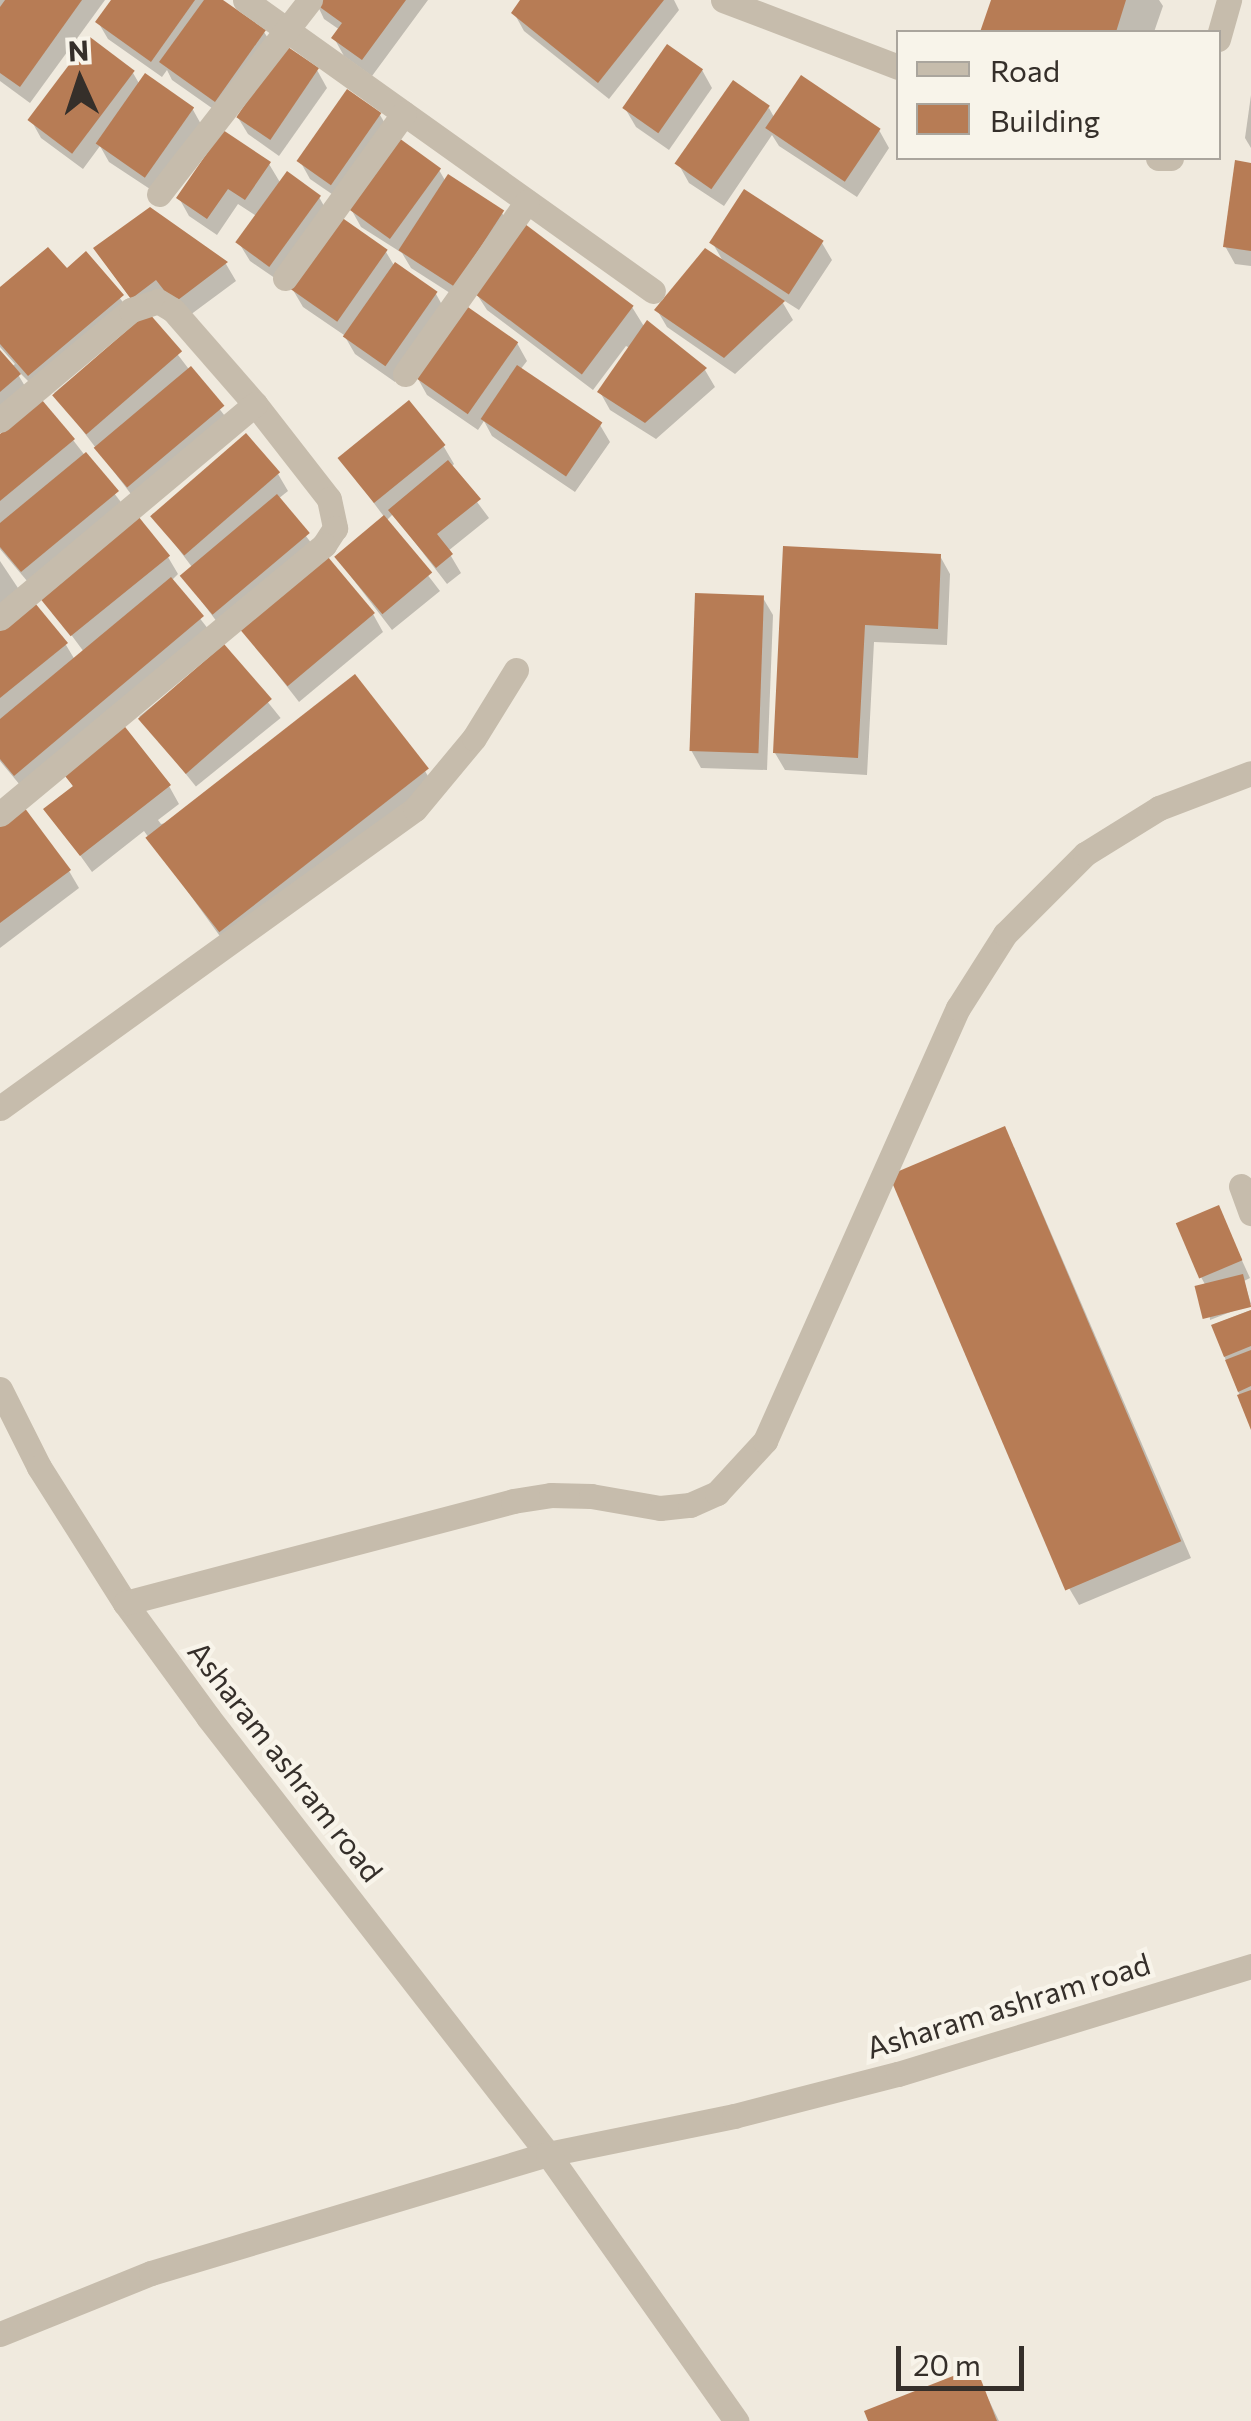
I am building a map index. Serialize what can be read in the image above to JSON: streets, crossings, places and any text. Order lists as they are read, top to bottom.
{
  "streets": {
    "street": ["Asharam ashram road"]
  },
  "legend": ["Road", "Building"],
  "scale_bar": "20 m",
  "north": "top"
}
